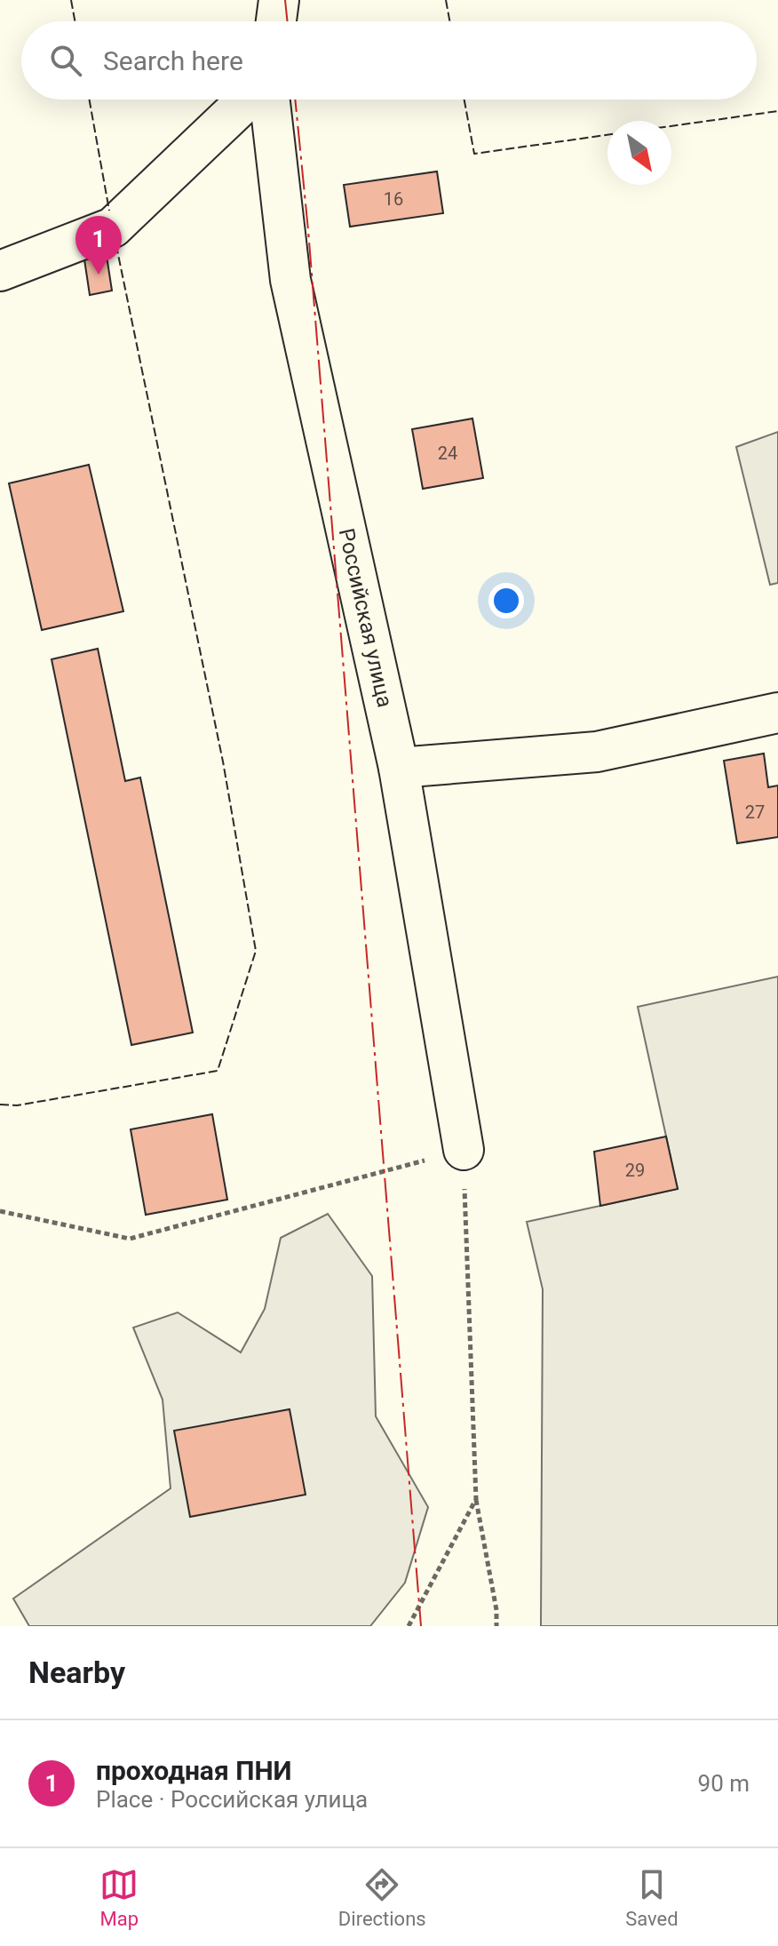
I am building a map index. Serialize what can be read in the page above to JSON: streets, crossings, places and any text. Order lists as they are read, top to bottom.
{
  "streets": {
    "street": ["Российская улица"]
  },
  "house_numbers": [
    "16",
    "24",
    "27",
    "29"
  ],
  "north": "bottom right",
  "page": {
    "search": "Search here",
    "pins": "1",
    "heading": "Nearby",
    "list": [
      {
        "mark": "1",
        "name": "проходная ПНИ",
        "note": "Place · Российская улица",
        "value": "90 m"
      }
    ],
    "nav": ["Map", "Directions", "Saved"]
  }
}
